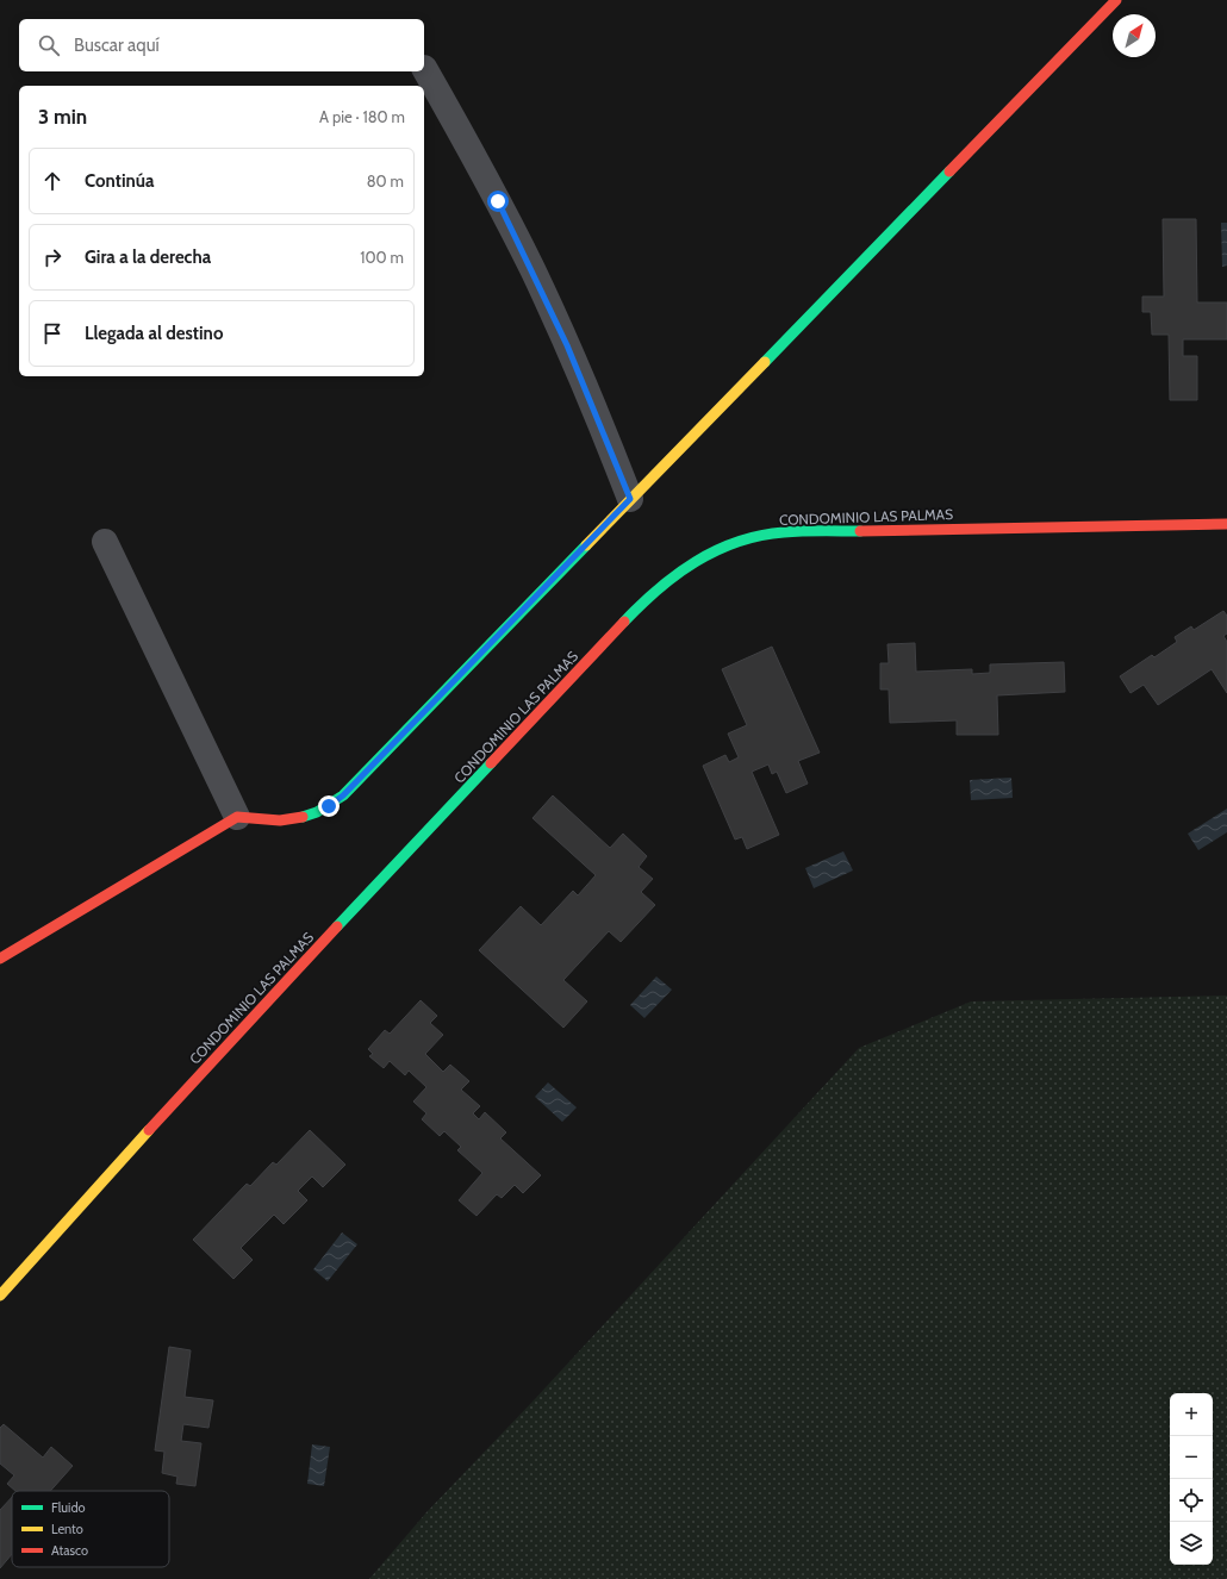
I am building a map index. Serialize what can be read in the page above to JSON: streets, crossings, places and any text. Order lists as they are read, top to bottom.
{
  "streets": {
    "street": ["CONDOMINIO LAS PALMAS"]
  },
  "legend": ["Fluido", "Lento", "Atasco"],
  "north": "top right",
  "page": {
    "search": "Buscar aquí",
    "heading": ["3 min", "A pie · 180 m"],
    "list": [
      ["Continúa", "80 m"],
      ["Gira a la derecha", "100 m"],
      "Llegada al destino"
    ],
    "map_buttons": ["+", "−"]
  }
}
